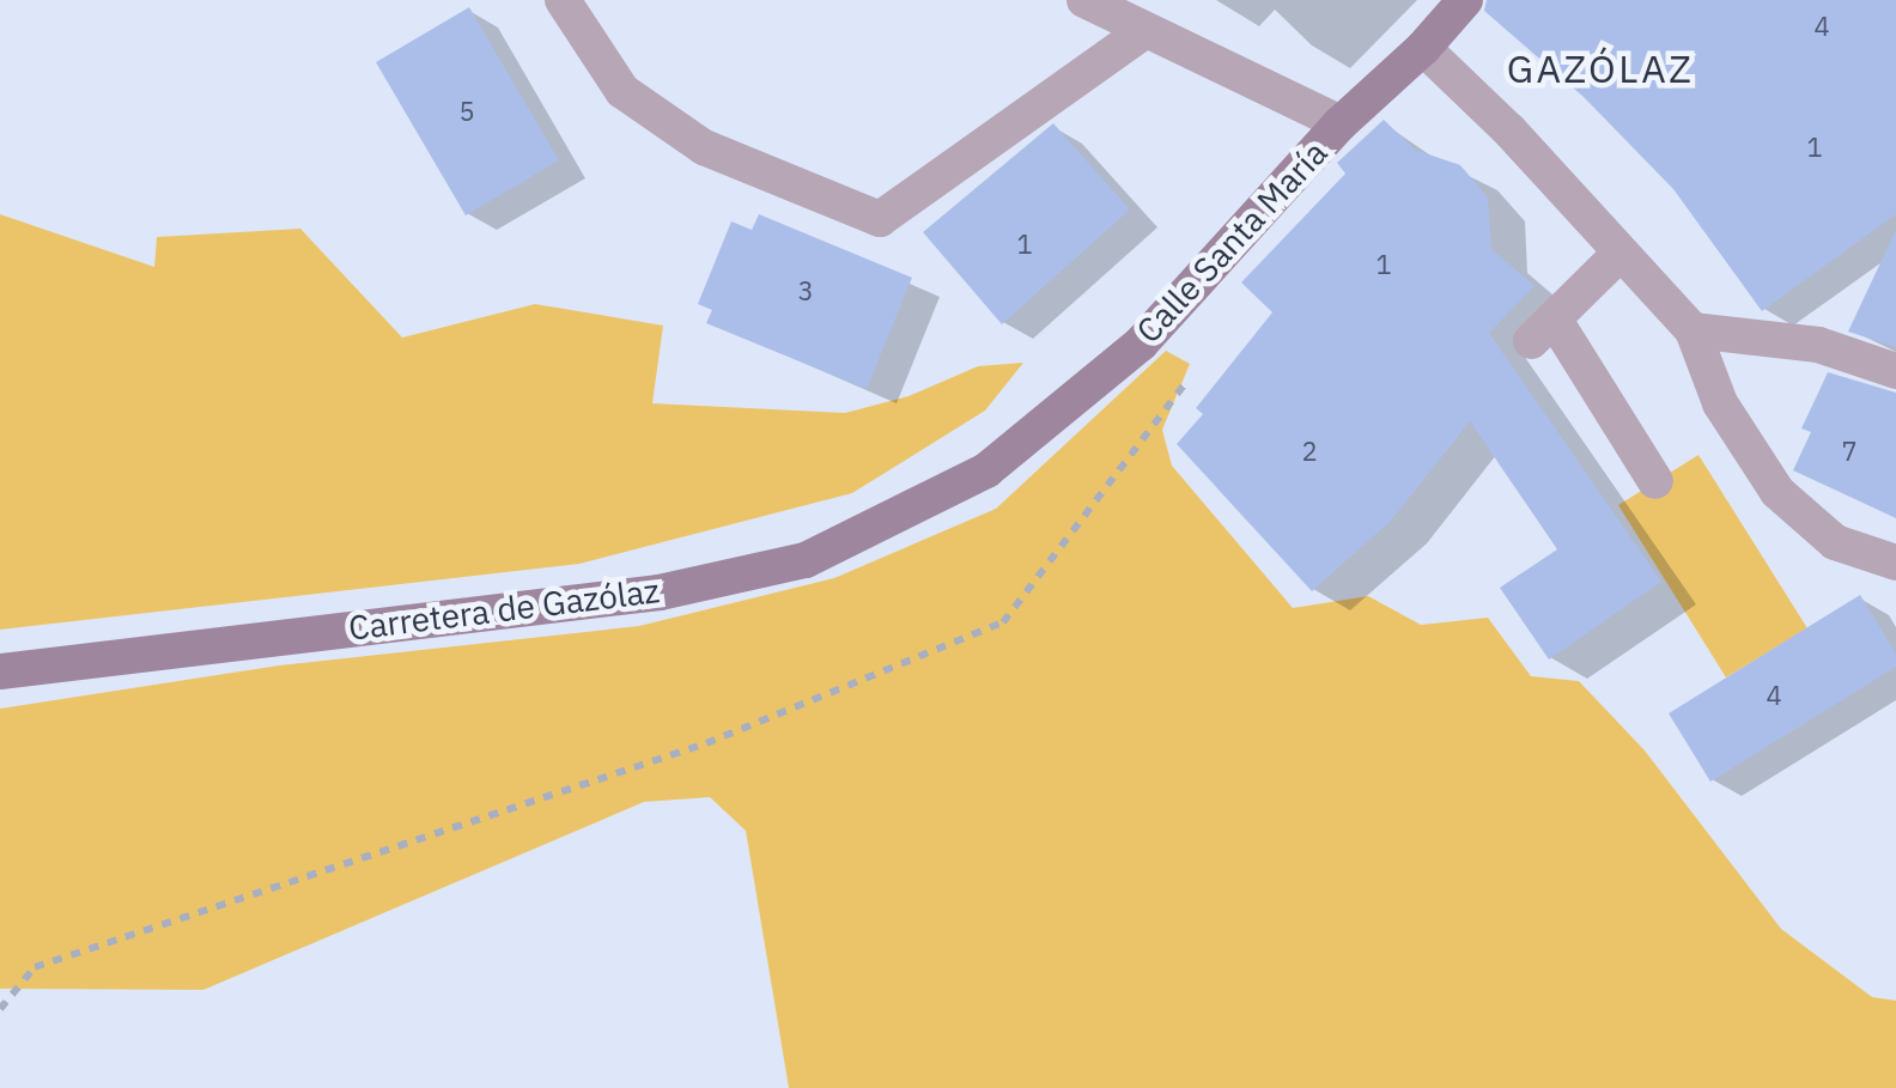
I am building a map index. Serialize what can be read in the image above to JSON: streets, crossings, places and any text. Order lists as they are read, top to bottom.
{
  "streets": {
    "street": ["Calle Santa María", "Carretera de Gazólaz"]
  },
  "crossings": [
    ["Calle Santa María", "Carretera de Gazólaz"]
  ],
  "districts": ["GAZÓLAZ"],
  "house_numbers": [
    "4",
    "5",
    "1",
    "1",
    "1",
    "3",
    "2",
    "7",
    "4"
  ]
}
